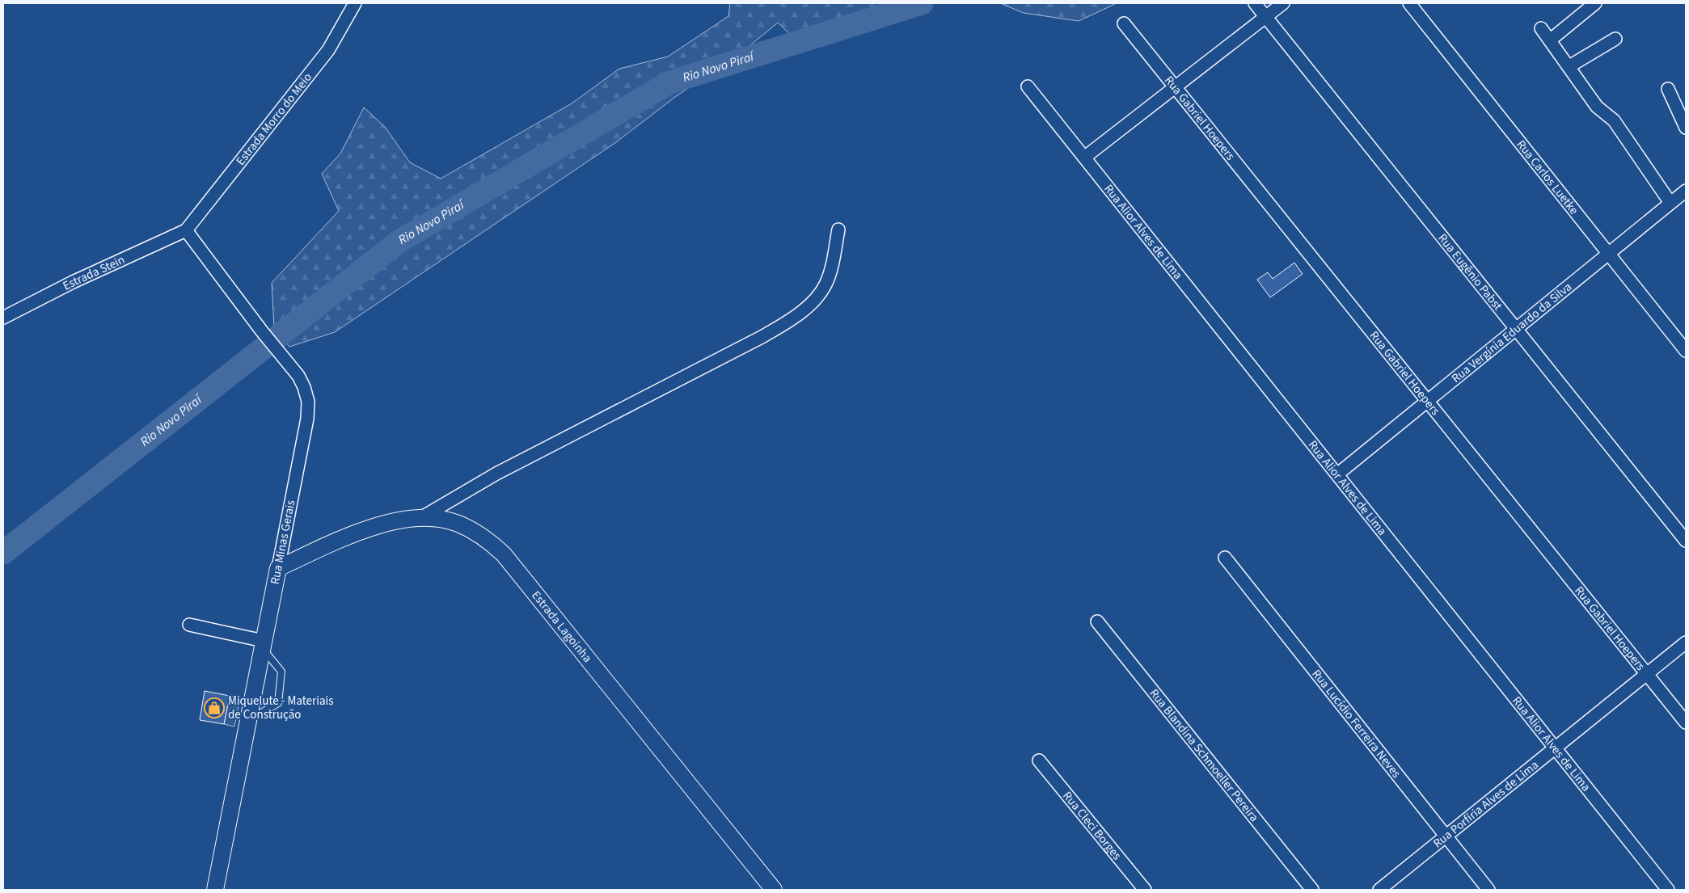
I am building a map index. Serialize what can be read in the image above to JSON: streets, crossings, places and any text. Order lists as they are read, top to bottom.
{
  "streets": {
    "main road": ["Rua Minas Gerais", "Estrada Lagoinha"],
    "street": [
      "Rua Gabriel Hoepers",
      "Estrada Morro do Meio",
      "Rua Carlos Luetke",
      "Rua Alior Alves de Lima",
      "Estrada Stein",
      "Rua Eugênio Pabst",
      "Rua Vergínia Eduardo da Silva",
      "Rua Lucídio Ferreira Neves",
      "Rua Blandina Schmoeller Pereira",
      "Rua Porfíria Alves de Lima",
      "Rua Cleci Borges"
    ]
  },
  "crossings": [
    ["Rua Gabriel Hoepers", "Rua Vergínia Eduardo da Silva"],
    ["Rua Gabriel Hoepers", "Rua Porfíria Alves de Lima"],
    ["Estrada Morro do Meio", "Estrada Stein"],
    ["Estrada Morro do Meio", "Rua Minas Gerais"],
    ["Rua Carlos Luetke", "Rua Vergínia Eduardo da Silva"],
    ["Rua Alior Alves de Lima", "Rua Vergínia Eduardo da Silva"],
    ["Rua Alior Alves de Lima", "Rua Porfíria Alves de Lima"],
    ["Estrada Stein", "Rua Minas Gerais"],
    ["Rua Eugênio Pabst", "Rua Vergínia Eduardo da Silva"],
    ["Rua Minas Gerais", "Estrada Lagoinha"],
    ["Rua Lucídio Ferreira Neves", "Rua Porfíria Alves de Lima"]
  ],
  "water": ["Rio Novo Piraí"],
  "places": {
    "shop": ["Miquelute - Materiais de Construção"]
  }
}
